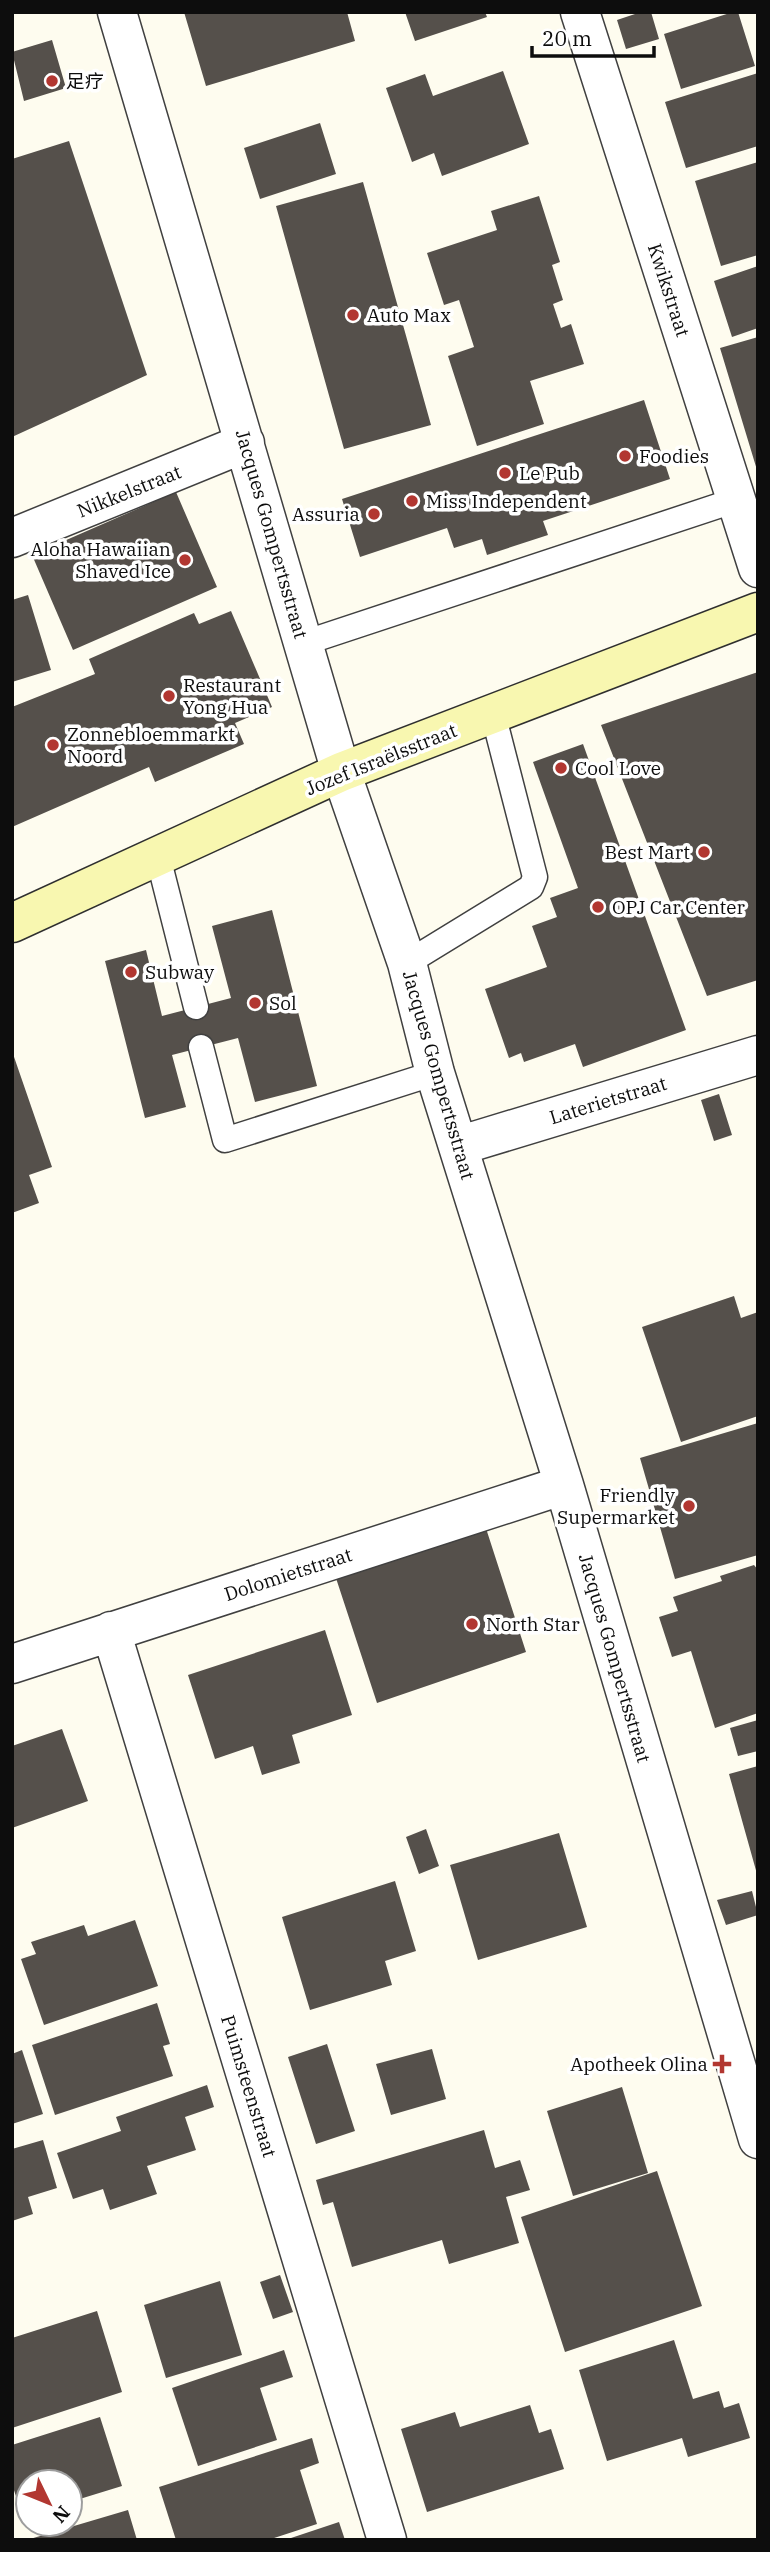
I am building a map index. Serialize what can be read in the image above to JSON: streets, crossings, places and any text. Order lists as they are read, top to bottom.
{
  "streets": {
    "street": [
      "Kwikstraat",
      "Nikkelstraat",
      "Jacques Gompertsstraat",
      "Jozef Israëlsstraat",
      "Laterietstraat",
      "Dolomietstraat",
      "Puimsteenstraat"
    ]
  },
  "crossings": [
    ["Nikkelstraat", "Jacques Gompertsstraat"],
    ["Jacques Gompertsstraat", "Jozef Israëlsstraat"],
    ["Jacques Gompertsstraat", "Laterietstraat"],
    ["Jacques Gompertsstraat", "Dolomietstraat"],
    ["Dolomietstraat", "Puimsteenstraat"]
  ],
  "places": {
    "other": [
      "足疗",
      "Auto Max",
      "Foodies",
      "Le Pub",
      "Miss Independent",
      "Assuria",
      "Aloha Hawaiian Shaved Ice",
      "Restaurant Yong Hua",
      "Zonnebloemmarkt Noord",
      "Cool Love",
      "Best Mart",
      "OPJ Car Center",
      "Subway",
      "Sol",
      "Friendly Supermarket",
      "North Star"
    ],
    "health": ["Apotheek Olina"]
  },
  "scale_bar": "20 m",
  "north": "bottom right"
}
